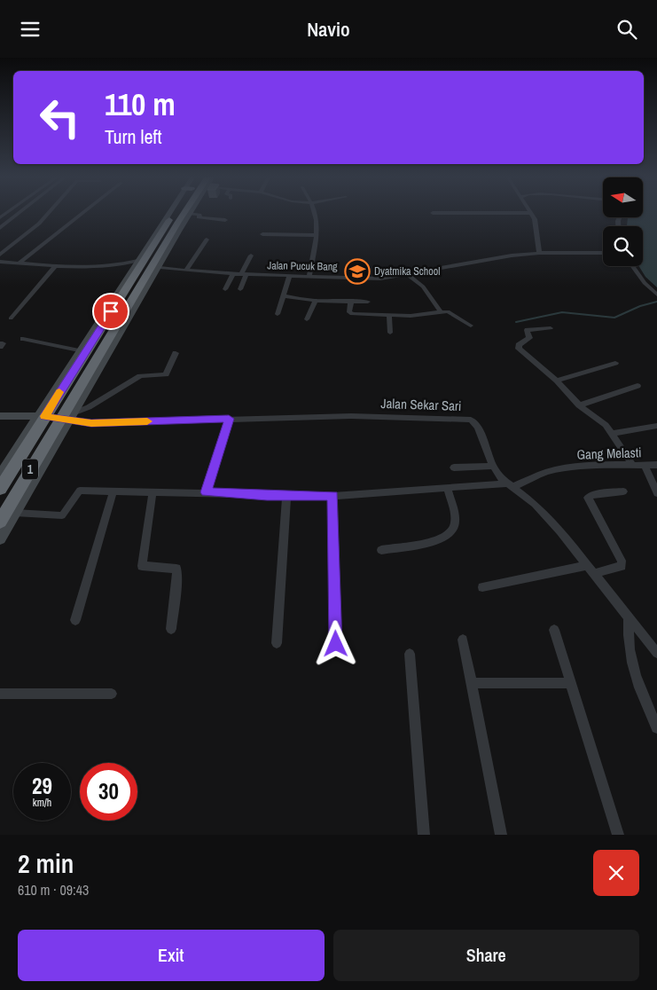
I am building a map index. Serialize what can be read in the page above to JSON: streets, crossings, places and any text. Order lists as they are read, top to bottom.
{
  "streets": {
    "highway": ["1"],
    "street": ["Jalan Pucuk Bang", "Jalan Sekar Sari", "Gang Melasti"]
  },
  "crossings": [
    ["Jalan Pucuk Bang", "1"],
    ["Jalan Sekar Sari", "Gang Melasti"],
    ["Jalan Sekar Sari", "1"]
  ],
  "places": {
    "school or university": ["Dyatmika School"]
  },
  "north": "left",
  "page": {
    "header": "Navio",
    "turn": ["110 m", "Turn left"],
    "speed": "29 km/h",
    "limit": "30",
    "heading": ["2 min", "610 m · 09:43"],
    "buttons": ["Exit", "Share"]
  }
}
